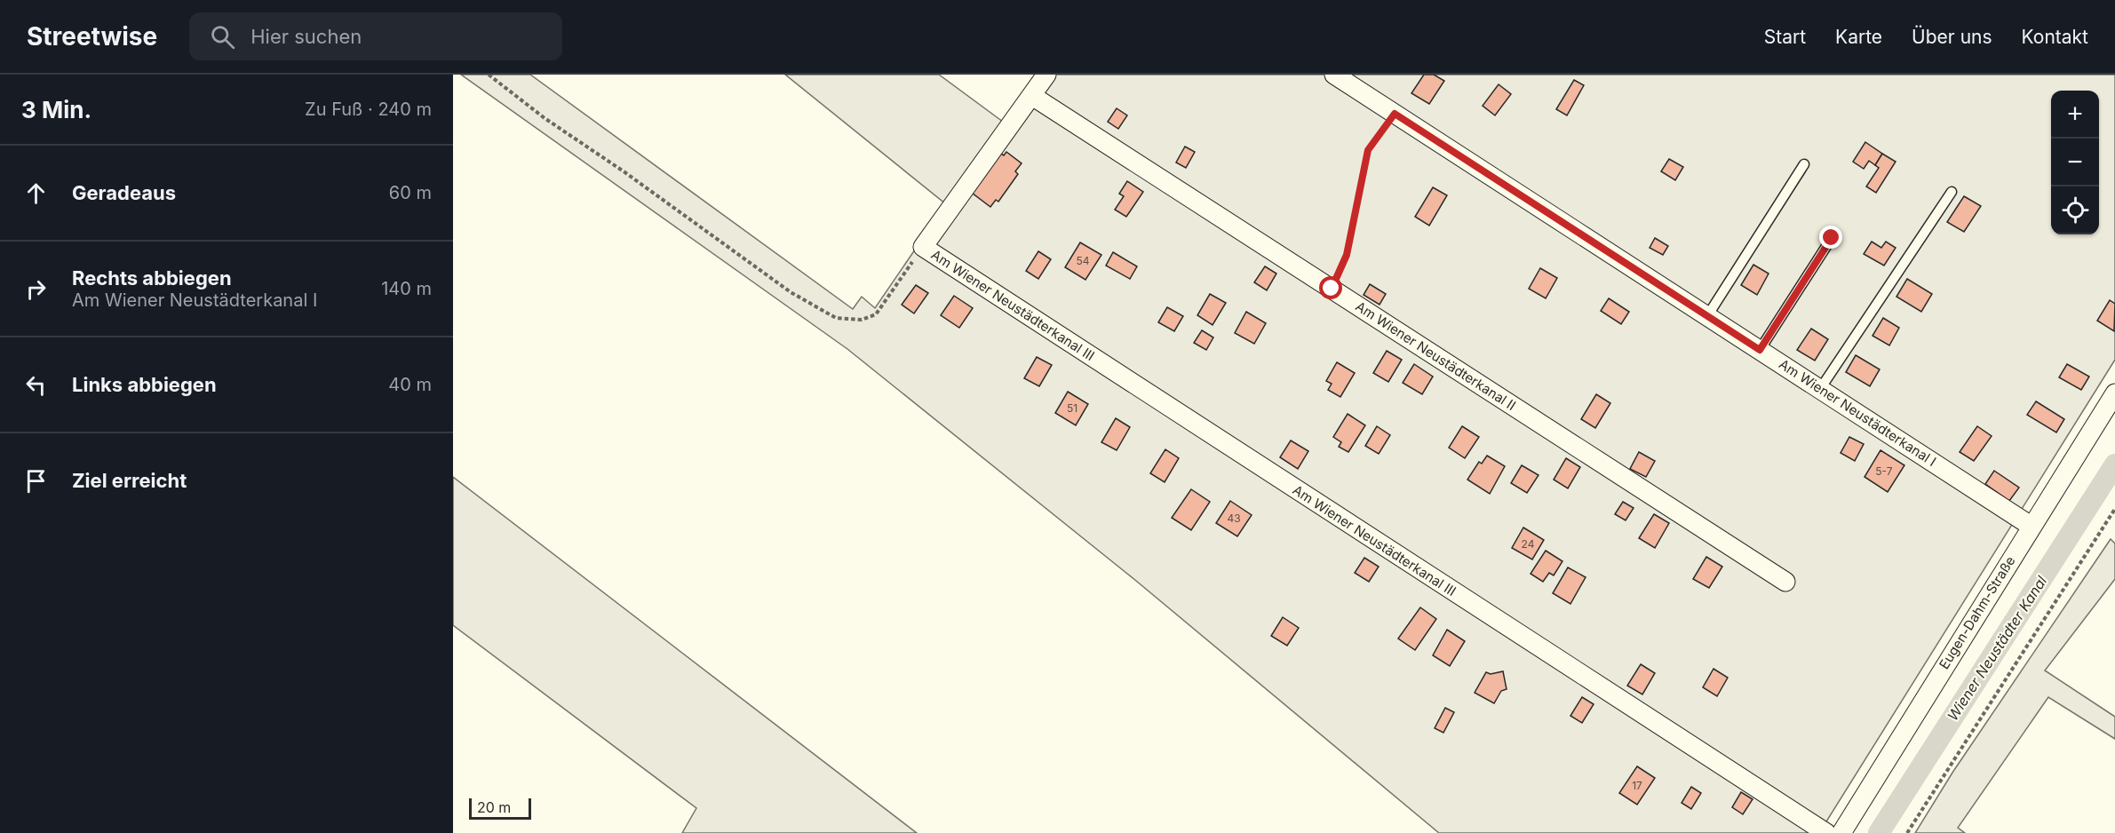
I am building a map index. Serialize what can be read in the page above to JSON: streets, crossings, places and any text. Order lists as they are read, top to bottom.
{
  "streets": {
    "street": [
      "Am Wiener Neustädterkanal III",
      "Am Wiener Neustädterkanal II",
      "Am Wiener Neustädterkanal I",
      "Eugen-Dahm-Straße"
    ]
  },
  "crossings": [
    ["Am Wiener Neustädterkanal I", "Eugen-Dahm-Straße"]
  ],
  "water": ["Wiener Neustädter Kanal"],
  "house_numbers": [
    "54",
    "51",
    "5-7",
    "43",
    "24",
    "17"
  ],
  "scale_bar": "20 m",
  "page": {
    "header": "Streetwise",
    "search": "Hier suchen",
    "nav": [
      "Start",
      "Karte",
      "Über uns",
      "Kontakt"
    ],
    "heading": ["3 Min.", "Zu Fuß · 240 m"],
    "map_buttons": ["+", "−"],
    "list": [
      ["Geradeaus", "60 m"],
      ["Rechts abbiegen", "Am Wiener Neustädterkanal I", "140 m"],
      ["Links abbiegen", "40 m"],
      "Ziel erreicht"
    ],
    "scale": "20 m"
  }
}
